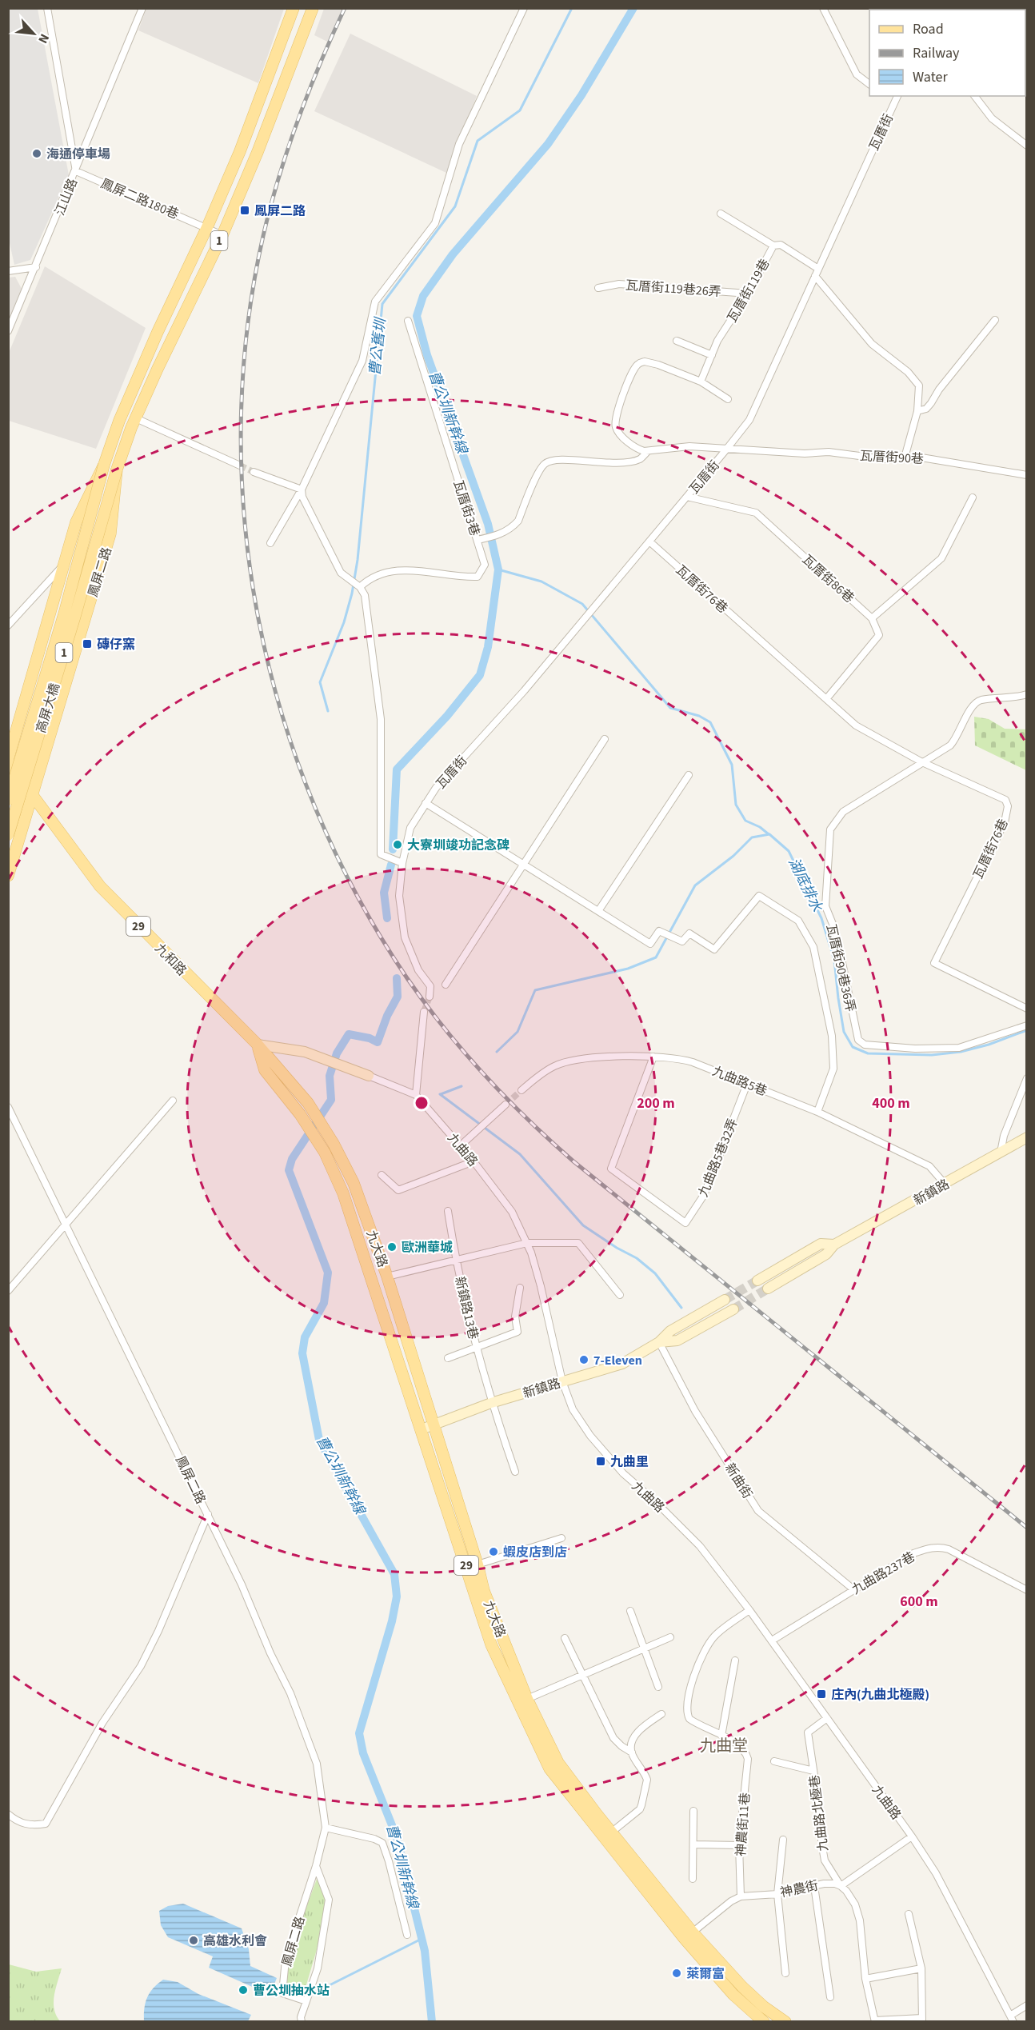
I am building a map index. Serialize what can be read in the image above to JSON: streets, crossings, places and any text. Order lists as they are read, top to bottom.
{
  "streets": {
    "main road": [
      "1",
      "鳳屏二路",
      "高屏大橋",
      "29",
      "九和路",
      "九大路"
    ],
    "street": [
      "瓦厝街",
      "江山路",
      "鳳屏二路180巷",
      "瓦厝街119巷26弄",
      "瓦厝街119巷",
      "瓦厝街90巷",
      "瓦厝街3巷",
      "瓦厝街86巷",
      "瓦厝街76巷",
      "瓦厝街90巷36弄",
      "九曲路5巷",
      "九曲路",
      "九曲路5巷32弄",
      "新鎮路",
      "新鎮路13巷",
      "新曲街",
      "九曲路237巷",
      "九曲路北極巷",
      "神農街11巷",
      "神農街"
    ]
  },
  "crossings": [
    ["瓦厝街", "瓦厝街119巷"],
    ["瓦厝街", "瓦厝街90巷"],
    ["瓦厝街", "瓦厝街86巷"],
    ["瓦厝街", "瓦厝街76巷"],
    ["江山路", "鳳屏二路180巷"],
    ["鳳屏二路180巷", "1"],
    ["鳳屏二路180巷", "鳳屏二路"],
    ["1", "高屏大橋"],
    ["1", "九和路"],
    ["瓦厝街119巷26弄", "瓦厝街119巷"],
    ["鳳屏二路", "高屏大橋"],
    ["鳳屏二路", "九和路"],
    ["瓦厝街76巷", "瓦厝街90巷36弄"],
    ["九和路", "九曲路"],
    ["九和路", "九大路"],
    ["瓦厝街90巷36弄", "九曲路5巷"],
    ["九曲路5巷", "九曲路5巷32弄"],
    ["九曲路5巷", "新鎮路"],
    ["九曲路", "新鎮路"],
    ["九曲路", "九大路"],
    ["九曲路", "九曲路237巷"],
    ["九曲路", "九曲路北極巷"],
    ["新鎮路", "九大路"],
    ["新鎮路", "新鎮路13巷"],
    ["新鎮路", "新曲街"],
    ["九大路", "神農街"],
    ["新曲街", "九曲路237巷"],
    ["九曲路北極巷", "神農街"],
    ["神農街11巷", "神農街"]
  ],
  "districts": ["九曲堂"],
  "water": ["曹公舊圳", "曹公圳新幹線", "湖底排水"],
  "places": {
    "other": [
      "海通停車場",
      "大寮圳竣功記念碑",
      "歐洲華城",
      "7-Eleven",
      "蝦皮店到店",
      "高雄水利會",
      "萊爾富",
      "曹公圳抽水站"
    ],
    "transit": [
      "鳳屏二路",
      "磚仔窯",
      "九曲里",
      "庄內(九曲北極殿)"
    ]
  },
  "legend": ["Road", "Railway", "Water"],
  "north": "bottom right",
  "rings": ["200 m", "400 m", "600 m"]
}
